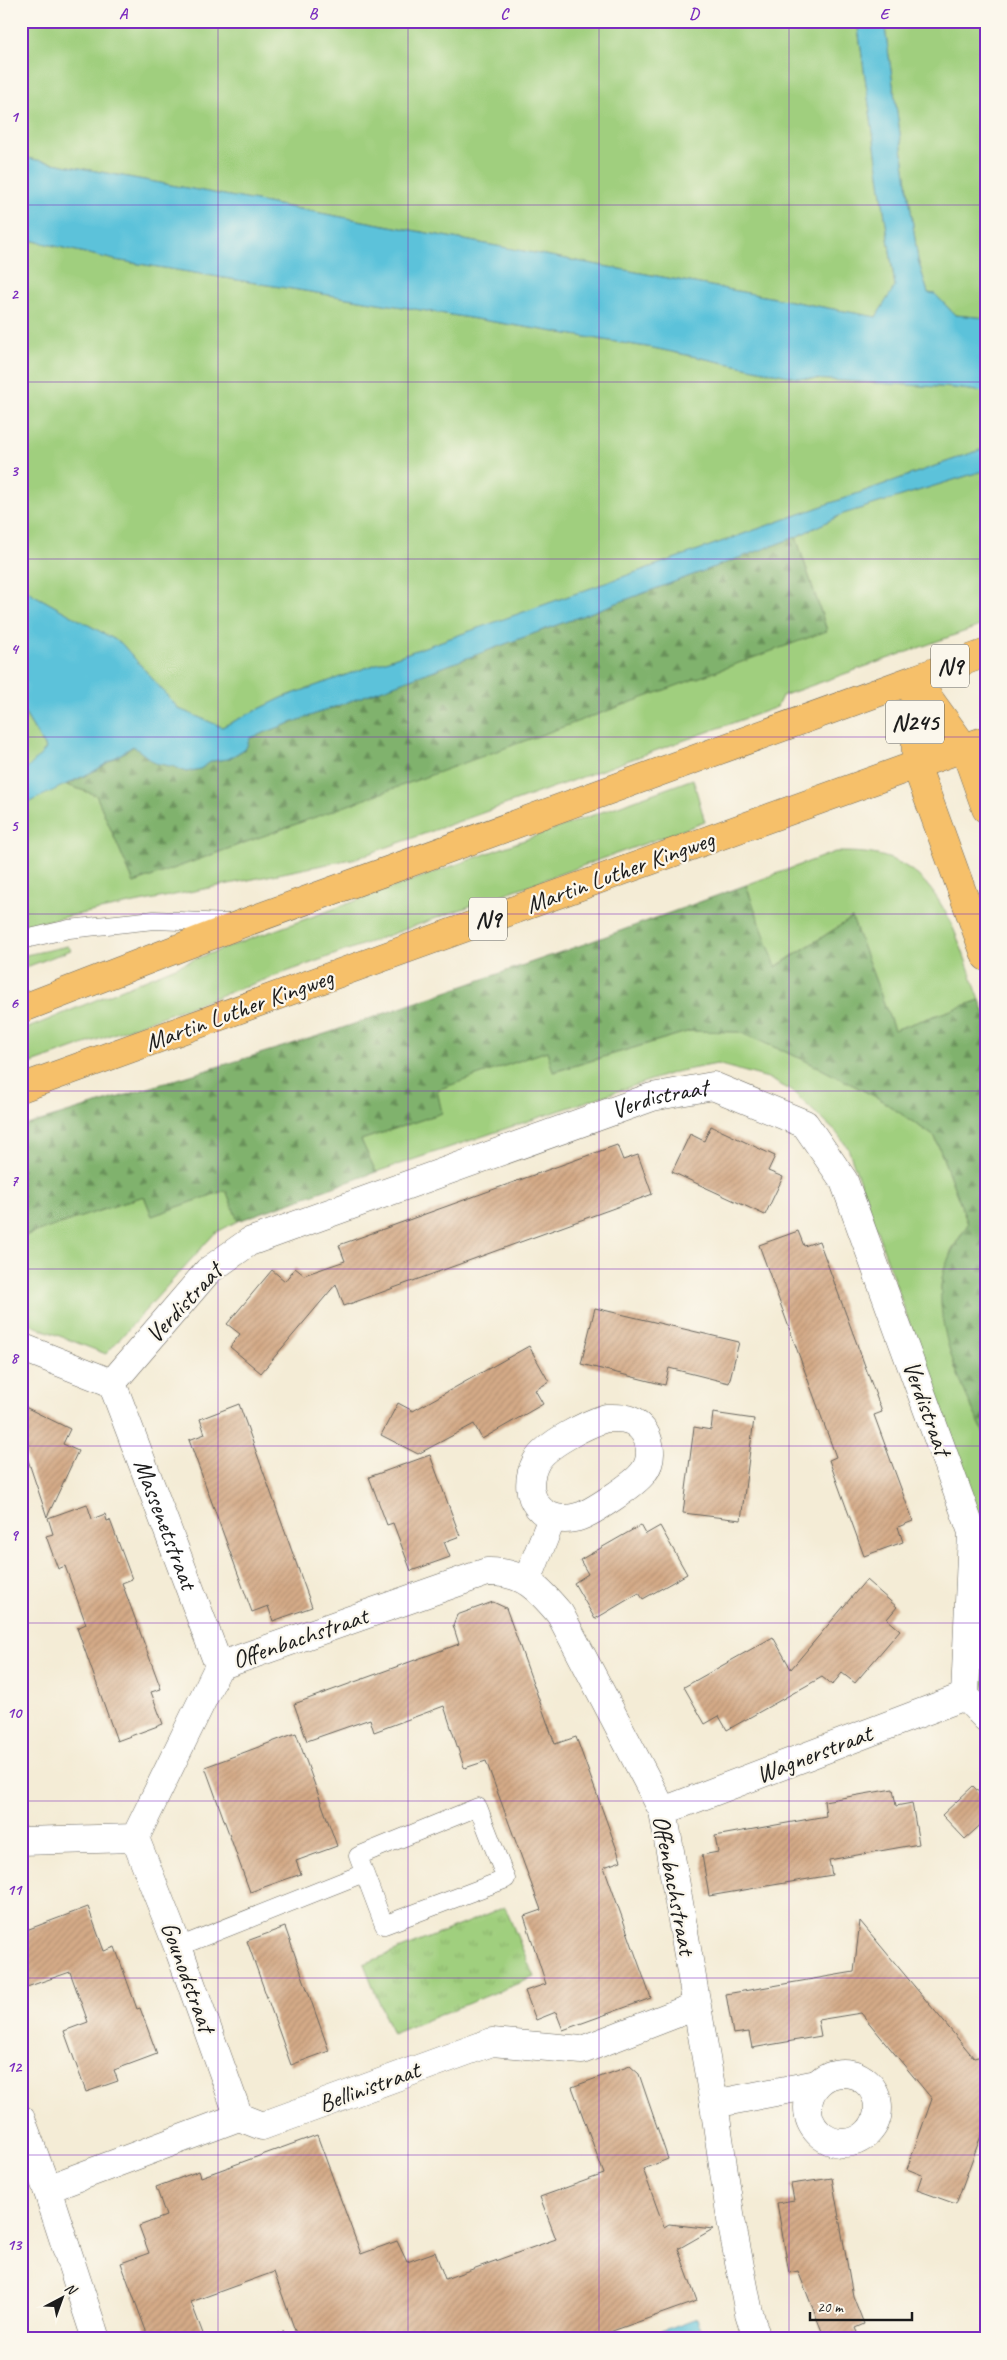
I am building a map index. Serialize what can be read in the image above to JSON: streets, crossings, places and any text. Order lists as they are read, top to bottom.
{
  "streets": {
    "main road": ["N9", "N245", "Martin Luther Kingweg"],
    "street": [
      "Verdistraat",
      "Massenetstraat",
      "Offenbachstraat",
      "Wagnerstraat",
      "Gounodstraat",
      "Bellinistraat"
    ]
  },
  "crossings": [
    ["N9", "N245"],
    ["N245", "Martin Luther Kingweg"],
    ["Verdistraat", "Massenetstraat"],
    ["Verdistraat", "Wagnerstraat"],
    ["Massenetstraat", "Offenbachstraat"],
    ["Offenbachstraat", "Wagnerstraat"],
    ["Offenbachstraat", "Gounodstraat"],
    ["Offenbachstraat", "Bellinistraat"],
    ["Gounodstraat", "Bellinistraat"]
  ],
  "scale_bar": "20 m",
  "north": "top right",
  "grid": {
    "columns": [
      "A",
      "B",
      "C",
      "D",
      "E"
    ],
    "rows": [
      "1",
      "2",
      "3",
      "4",
      "5",
      "6",
      "7",
      "8",
      "9",
      "10",
      "11",
      "12",
      "13"
    ]
  }
}
